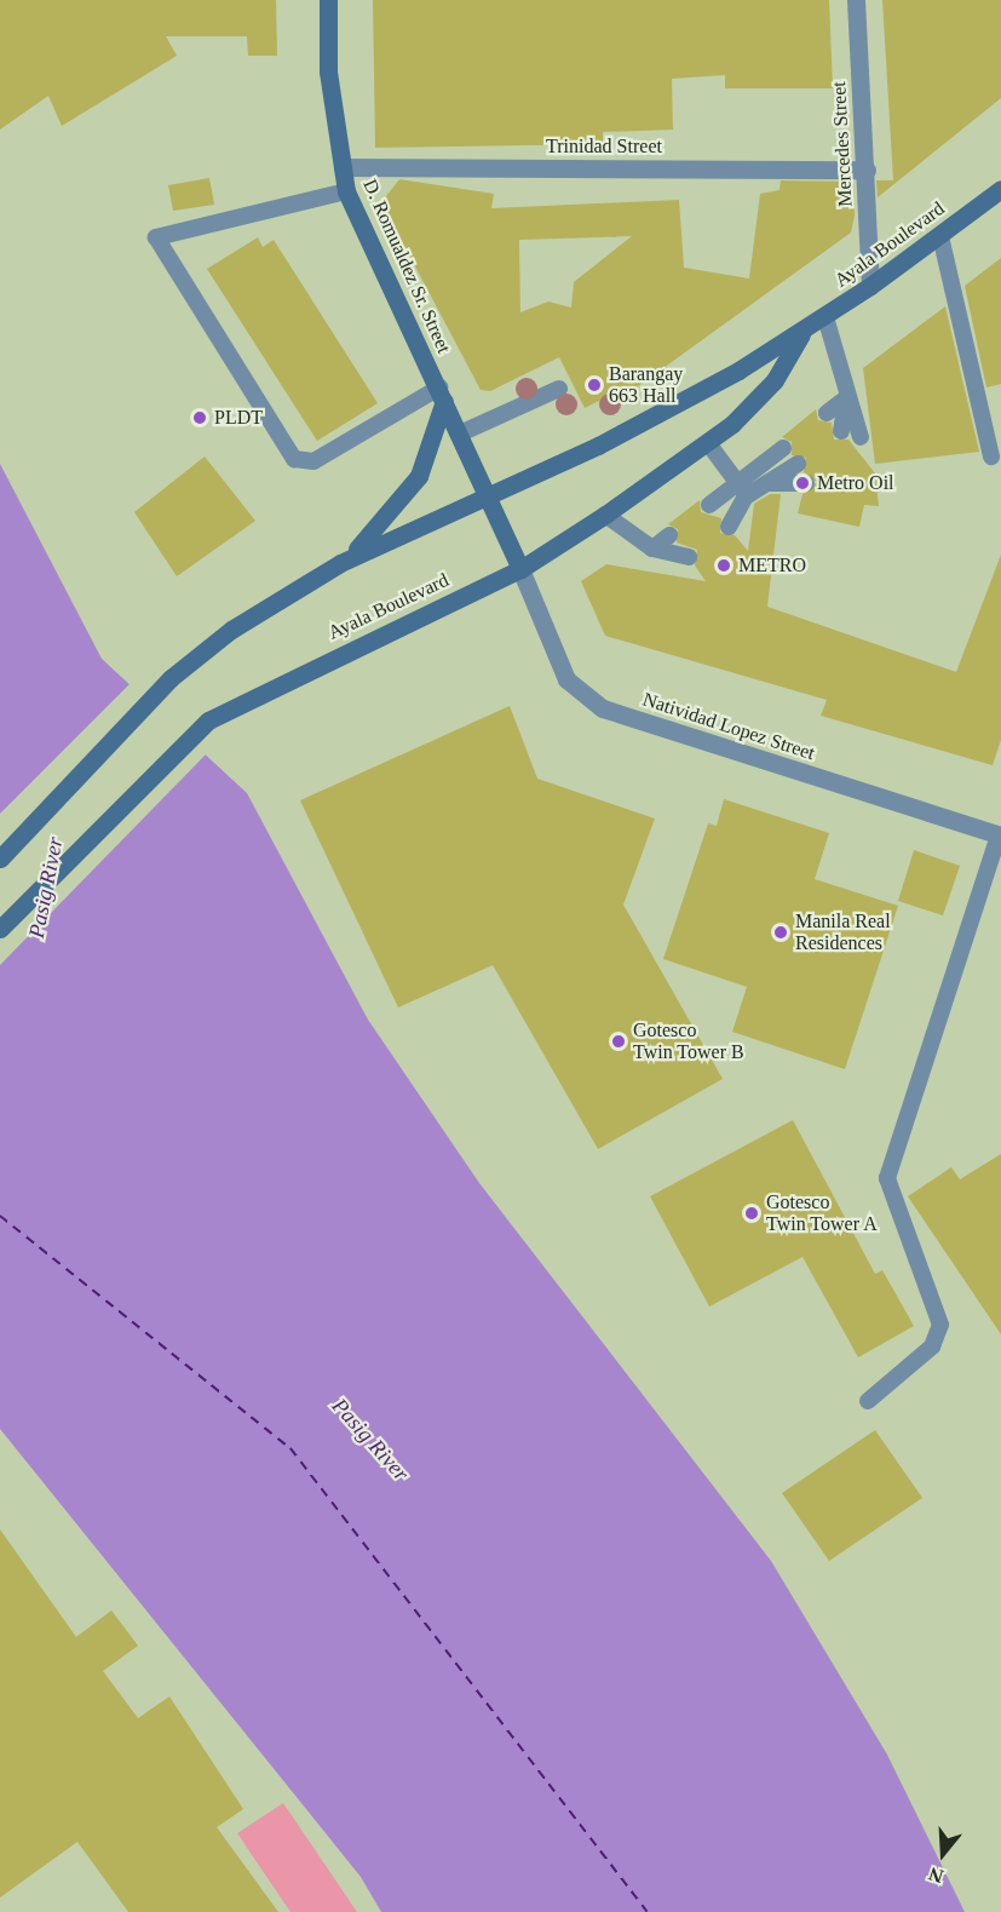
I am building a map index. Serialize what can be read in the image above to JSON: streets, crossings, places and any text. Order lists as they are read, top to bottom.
{
  "streets": {
    "main road": ["Ayala Boulevard", "D. Romualdez Sr. Street"],
    "street": ["Mercedes Street", "Trinidad Street", "Natividad Lopez Street"]
  },
  "crossings": [
    ["Mercedes Street", "Trinidad Street"],
    ["Mercedes Street", "Ayala Boulevard"],
    ["Trinidad Street", "D. Romualdez Sr. Street"],
    ["Ayala Boulevard", "D. Romualdez Sr. Street"],
    ["Ayala Boulevard", "Natividad Lopez Street"],
    ["D. Romualdez Sr. Street", "Natividad Lopez Street"]
  ],
  "water": ["Pasig River"],
  "places": [
    "Barangay 663 Hall",
    "PLDT",
    "Metro Oil",
    "METRO",
    "Manila Real Residences",
    "Gotesco Twin Tower B",
    "Gotesco Twin Tower A"
  ],
  "north": "bottom"
}
